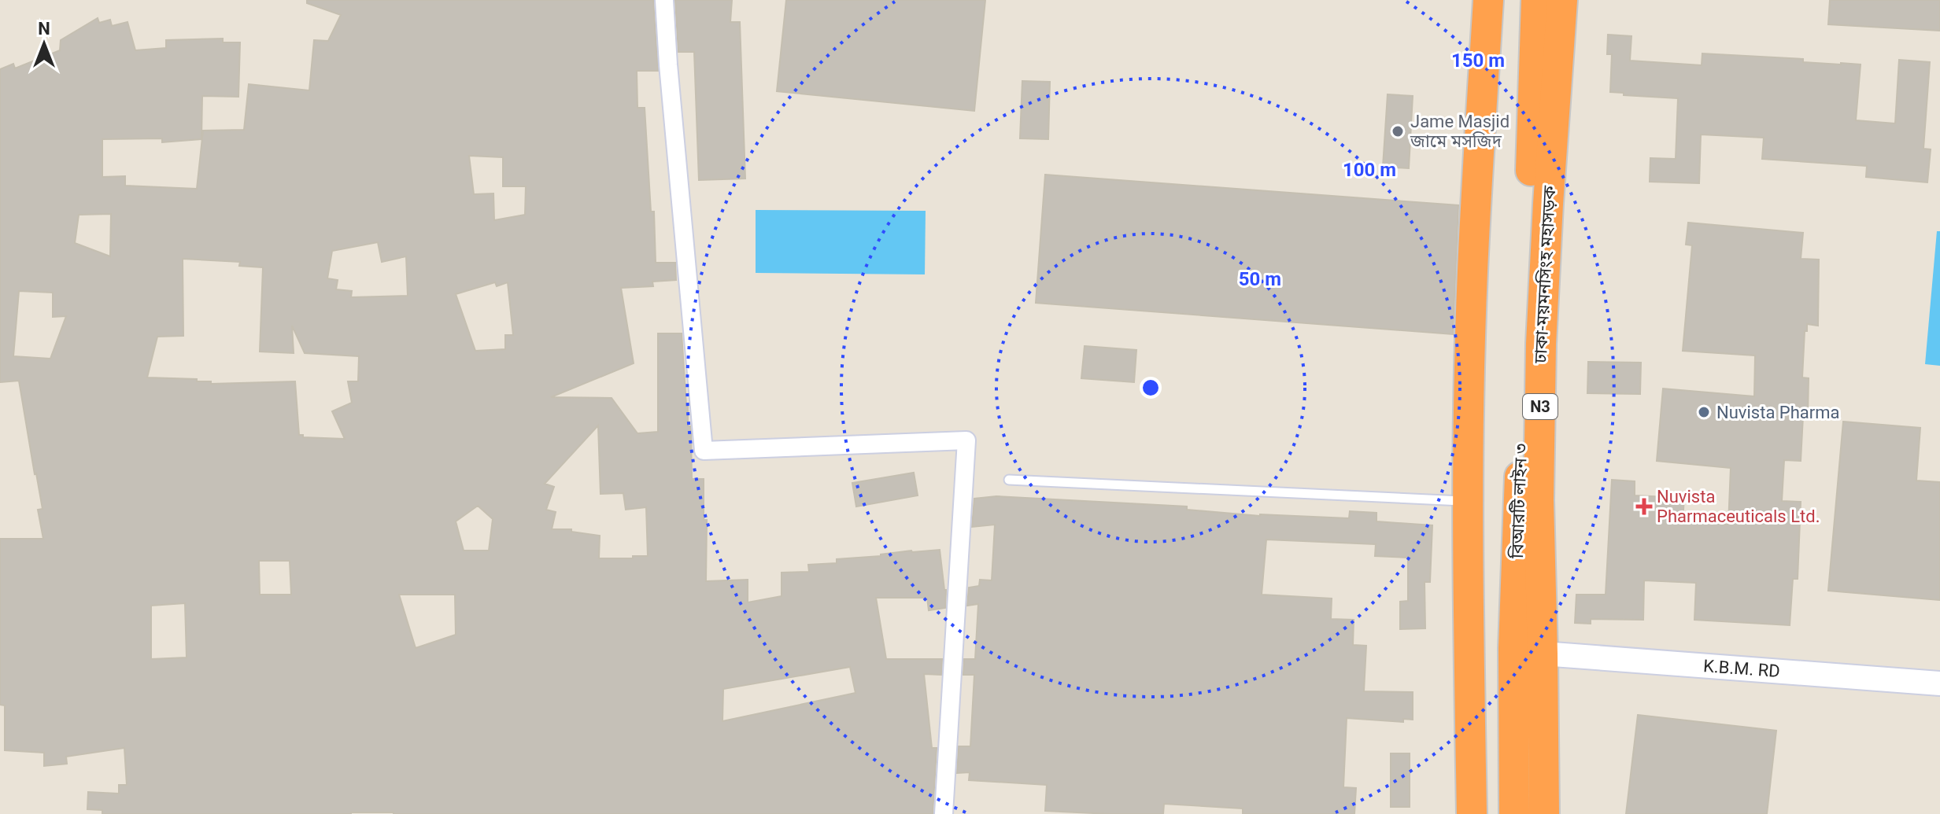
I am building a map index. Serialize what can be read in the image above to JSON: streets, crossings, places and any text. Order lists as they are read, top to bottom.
{
  "streets": {
    "highway": ["ঢাকা-ময়মনসিংহ মহাসড়ক", "N3", "বিআরটি লাইন ৩"],
    "street": ["K.B.M. RD"]
  },
  "crossings": [
    ["ঢাকা-ময়মনসিংহ মহাসড়ক", "K.B.M. RD"]
  ],
  "places": {
    "other": ["Jame Masjid জামে মসজিদ", "Nuvista Pharma"],
    "health": ["Nuvista Pharmaceuticals Ltd."]
  },
  "north": "top",
  "rings": ["150 m", "100 m", "50 m"]
}
